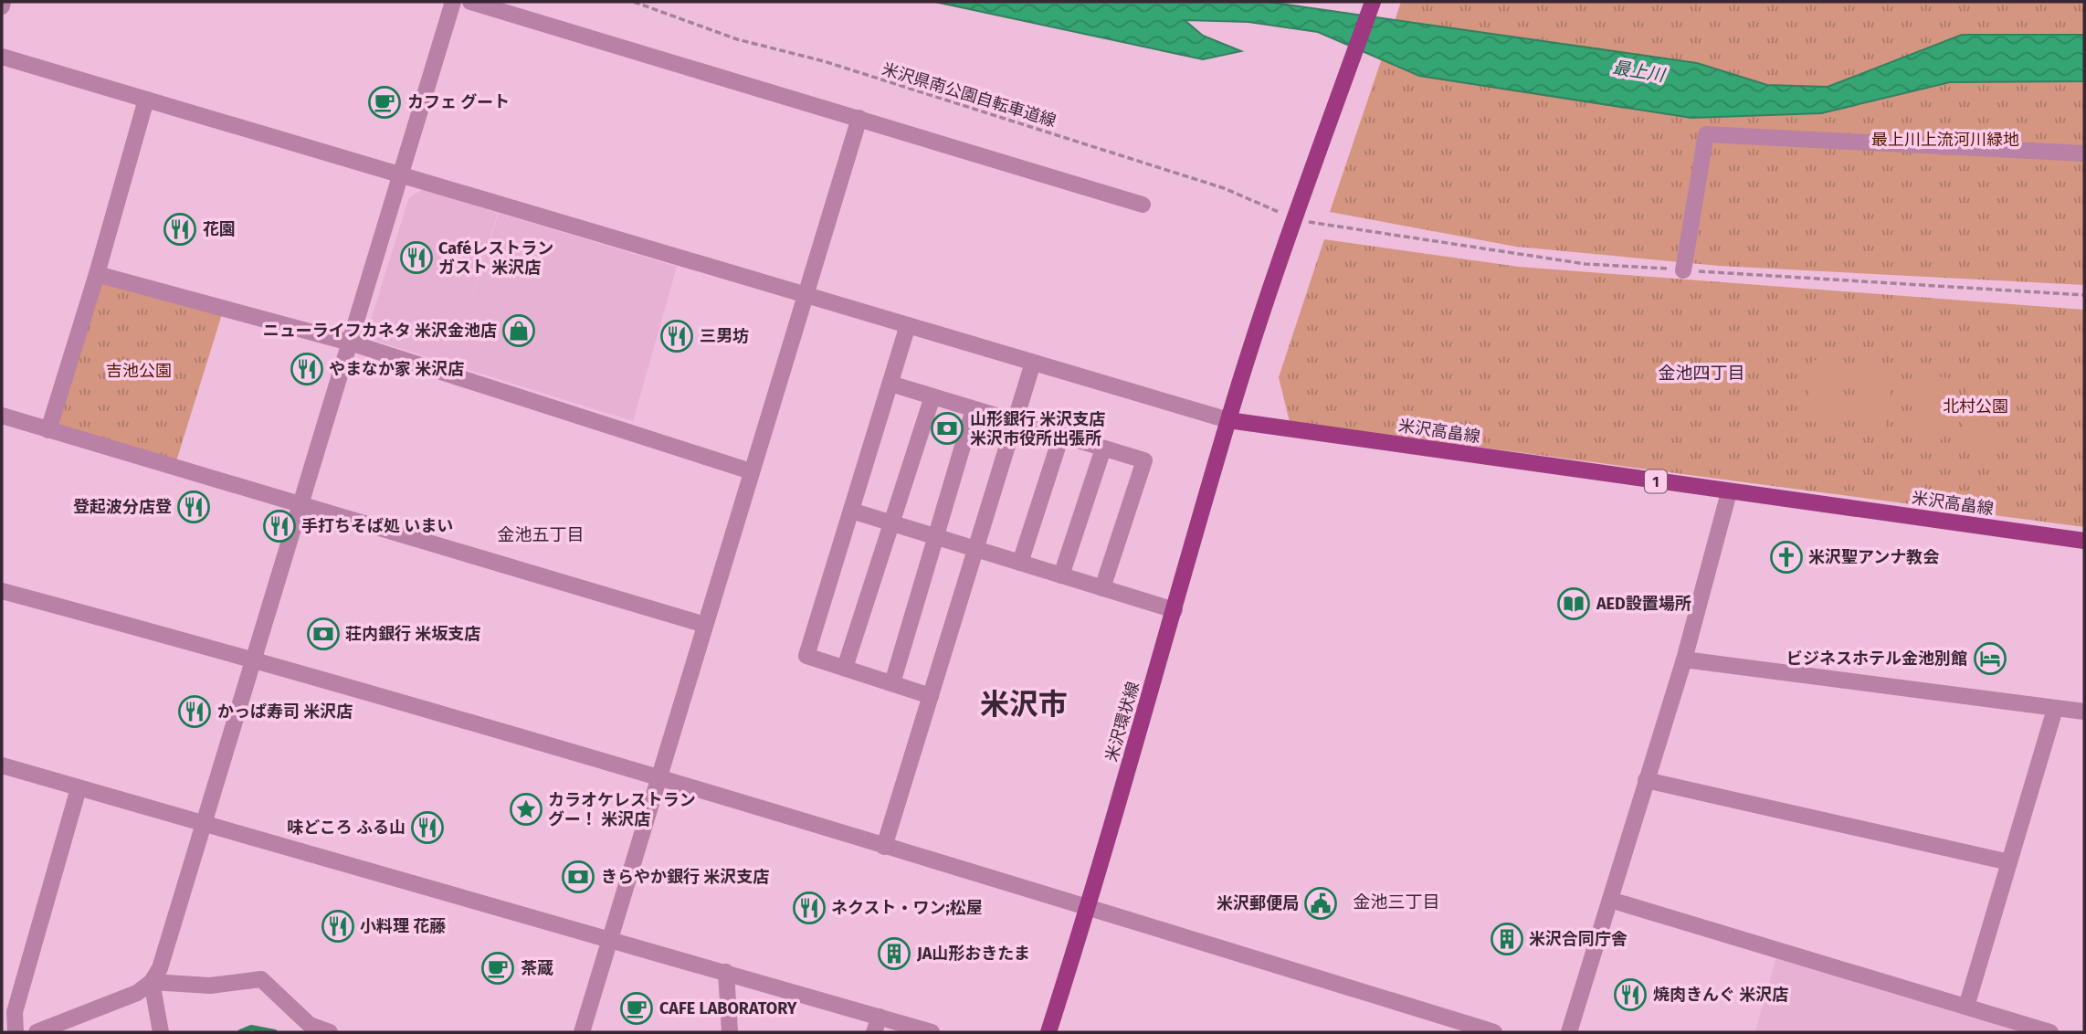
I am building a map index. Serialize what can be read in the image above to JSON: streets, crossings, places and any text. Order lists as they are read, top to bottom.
{
  "streets": {
    "main road": ["米沢高畠線", "1", "米沢環状線"],
    "path": ["米沢県南公園自転車道線"]
  },
  "crossings": [
    ["米沢高畠線", "米沢環状線"]
  ],
  "districts": [
    "金池四丁目",
    "金池五丁目",
    "米沢市",
    "金池三丁目"
  ],
  "water": ["最上川"],
  "parks": ["最上川上流河川緑地", "吉池公園", "北村公園"],
  "places": {
    "cafe": ["カフェ グート", "茶蔵", "CAFE LABORATORY"],
    "restaurant": [
      "花園",
      "Caféレストラン ガスト 米沢店",
      "三男坊",
      "やまなか家 米沢店",
      "登起波分店登",
      "手打ちそば処 いまい",
      "かっぱ寿司 米沢店",
      "味どころ ふる山",
      "ネクスト・ワン;松屋",
      "小料理 花藤",
      "焼肉きんぐ 米沢店"
    ],
    "shop": ["ニューライフカネタ 米沢金池店"],
    "bank": ["山形銀行 米沢支店 米沢市役所出張所", "荘内銀行 米坂支店", "きらやか銀行 米沢支店"],
    "church": ["米沢聖アンナ教会"],
    "library": ["AED設置場所"],
    "hotel": ["ビジネスホテル金池別館"],
    "place": ["カラオケレストラン グー！ 米沢店"],
    "public building": ["米沢郵便局"],
    "building": ["米沢合同庁舎", "JA山形おきたま"]
  }
}
